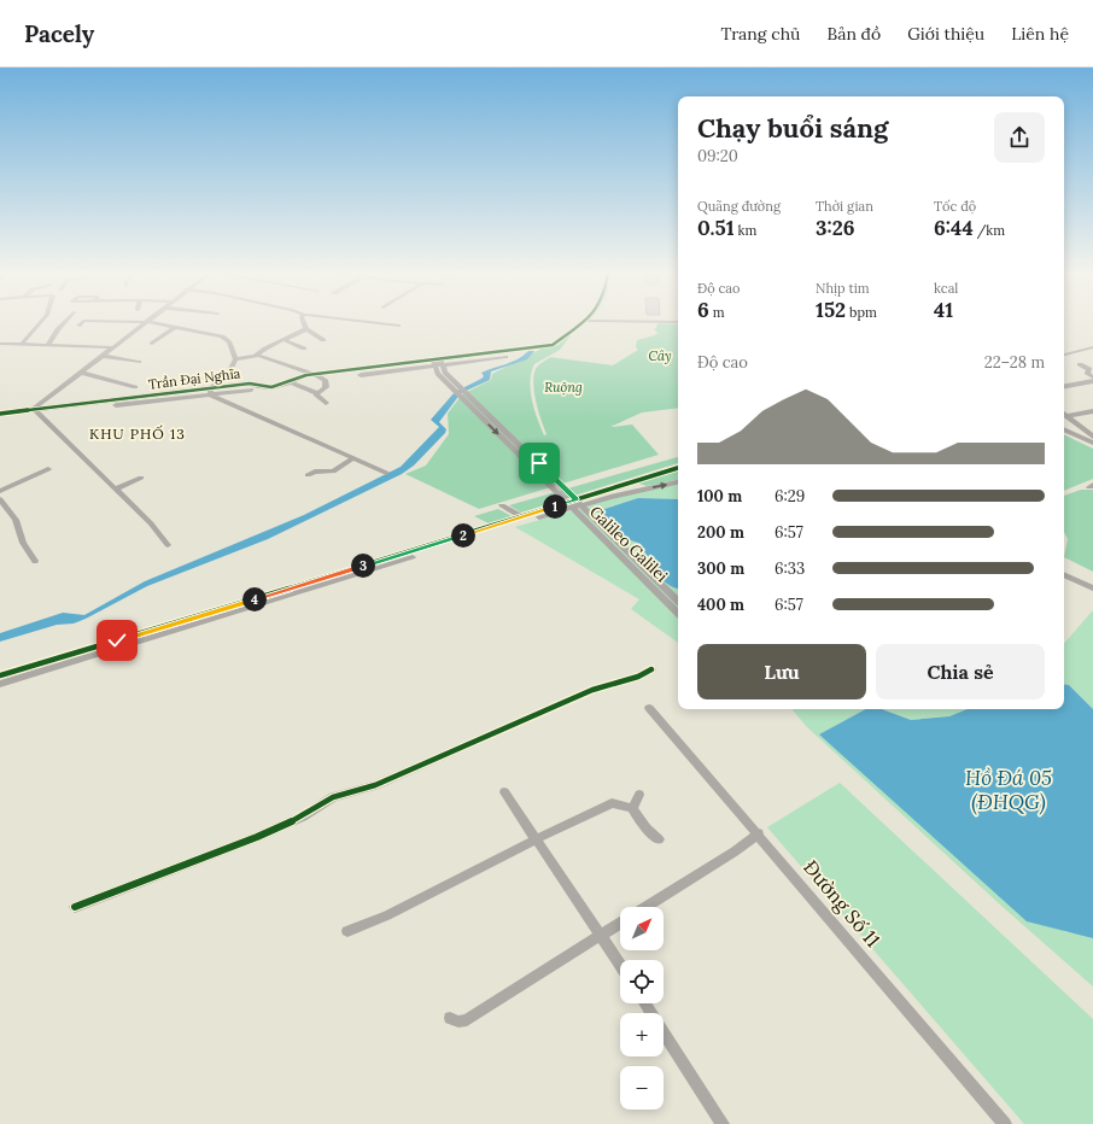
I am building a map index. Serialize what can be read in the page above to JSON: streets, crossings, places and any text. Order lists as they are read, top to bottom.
{
  "streets": {
    "street": ["Trần Đại Nghĩa", "Galileo Galilei", "Đường Số 11"]
  },
  "crossings": [
    ["Trần Đại Nghĩa", "Galileo Galilei"]
  ],
  "districts": ["KHU PHỐ 13"],
  "water": ["Hồ Đá 05 (ĐHQG)"],
  "parks": ["Cây", "Ruộng"],
  "north": "top right",
  "page": {
    "header": "Pacely",
    "nav": [
      "Trang chủ",
      "Bản đồ",
      "Giới thiệu",
      "Liên hệ"
    ],
    "heading": ["Chạy buổi sáng", "09:20"],
    "stats": [
      ["Quãng đường", "0.51 km"],
      ["Thời gian", "3:26"],
      ["Tốc độ", "6:44 /km"],
      ["Độ cao", "6 m"],
      ["Nhịp tim", "152 bpm"],
      ["kcal", "41"]
    ],
    "chart": ["Độ cao", "22–28 m"],
    "list": [
      {
        "name": "100 m",
        "note": "6:29"
      },
      {
        "name": "200 m",
        "note": "6:57"
      },
      {
        "name": "300 m",
        "note": "6:33"
      },
      {
        "name": "400 m",
        "note": "6:57"
      }
    ],
    "pins": [
      "1",
      "2",
      "3",
      "4"
    ],
    "buttons": ["Lưu", "Chia sẻ"],
    "map_buttons": ["+", "−"]
  }
}
